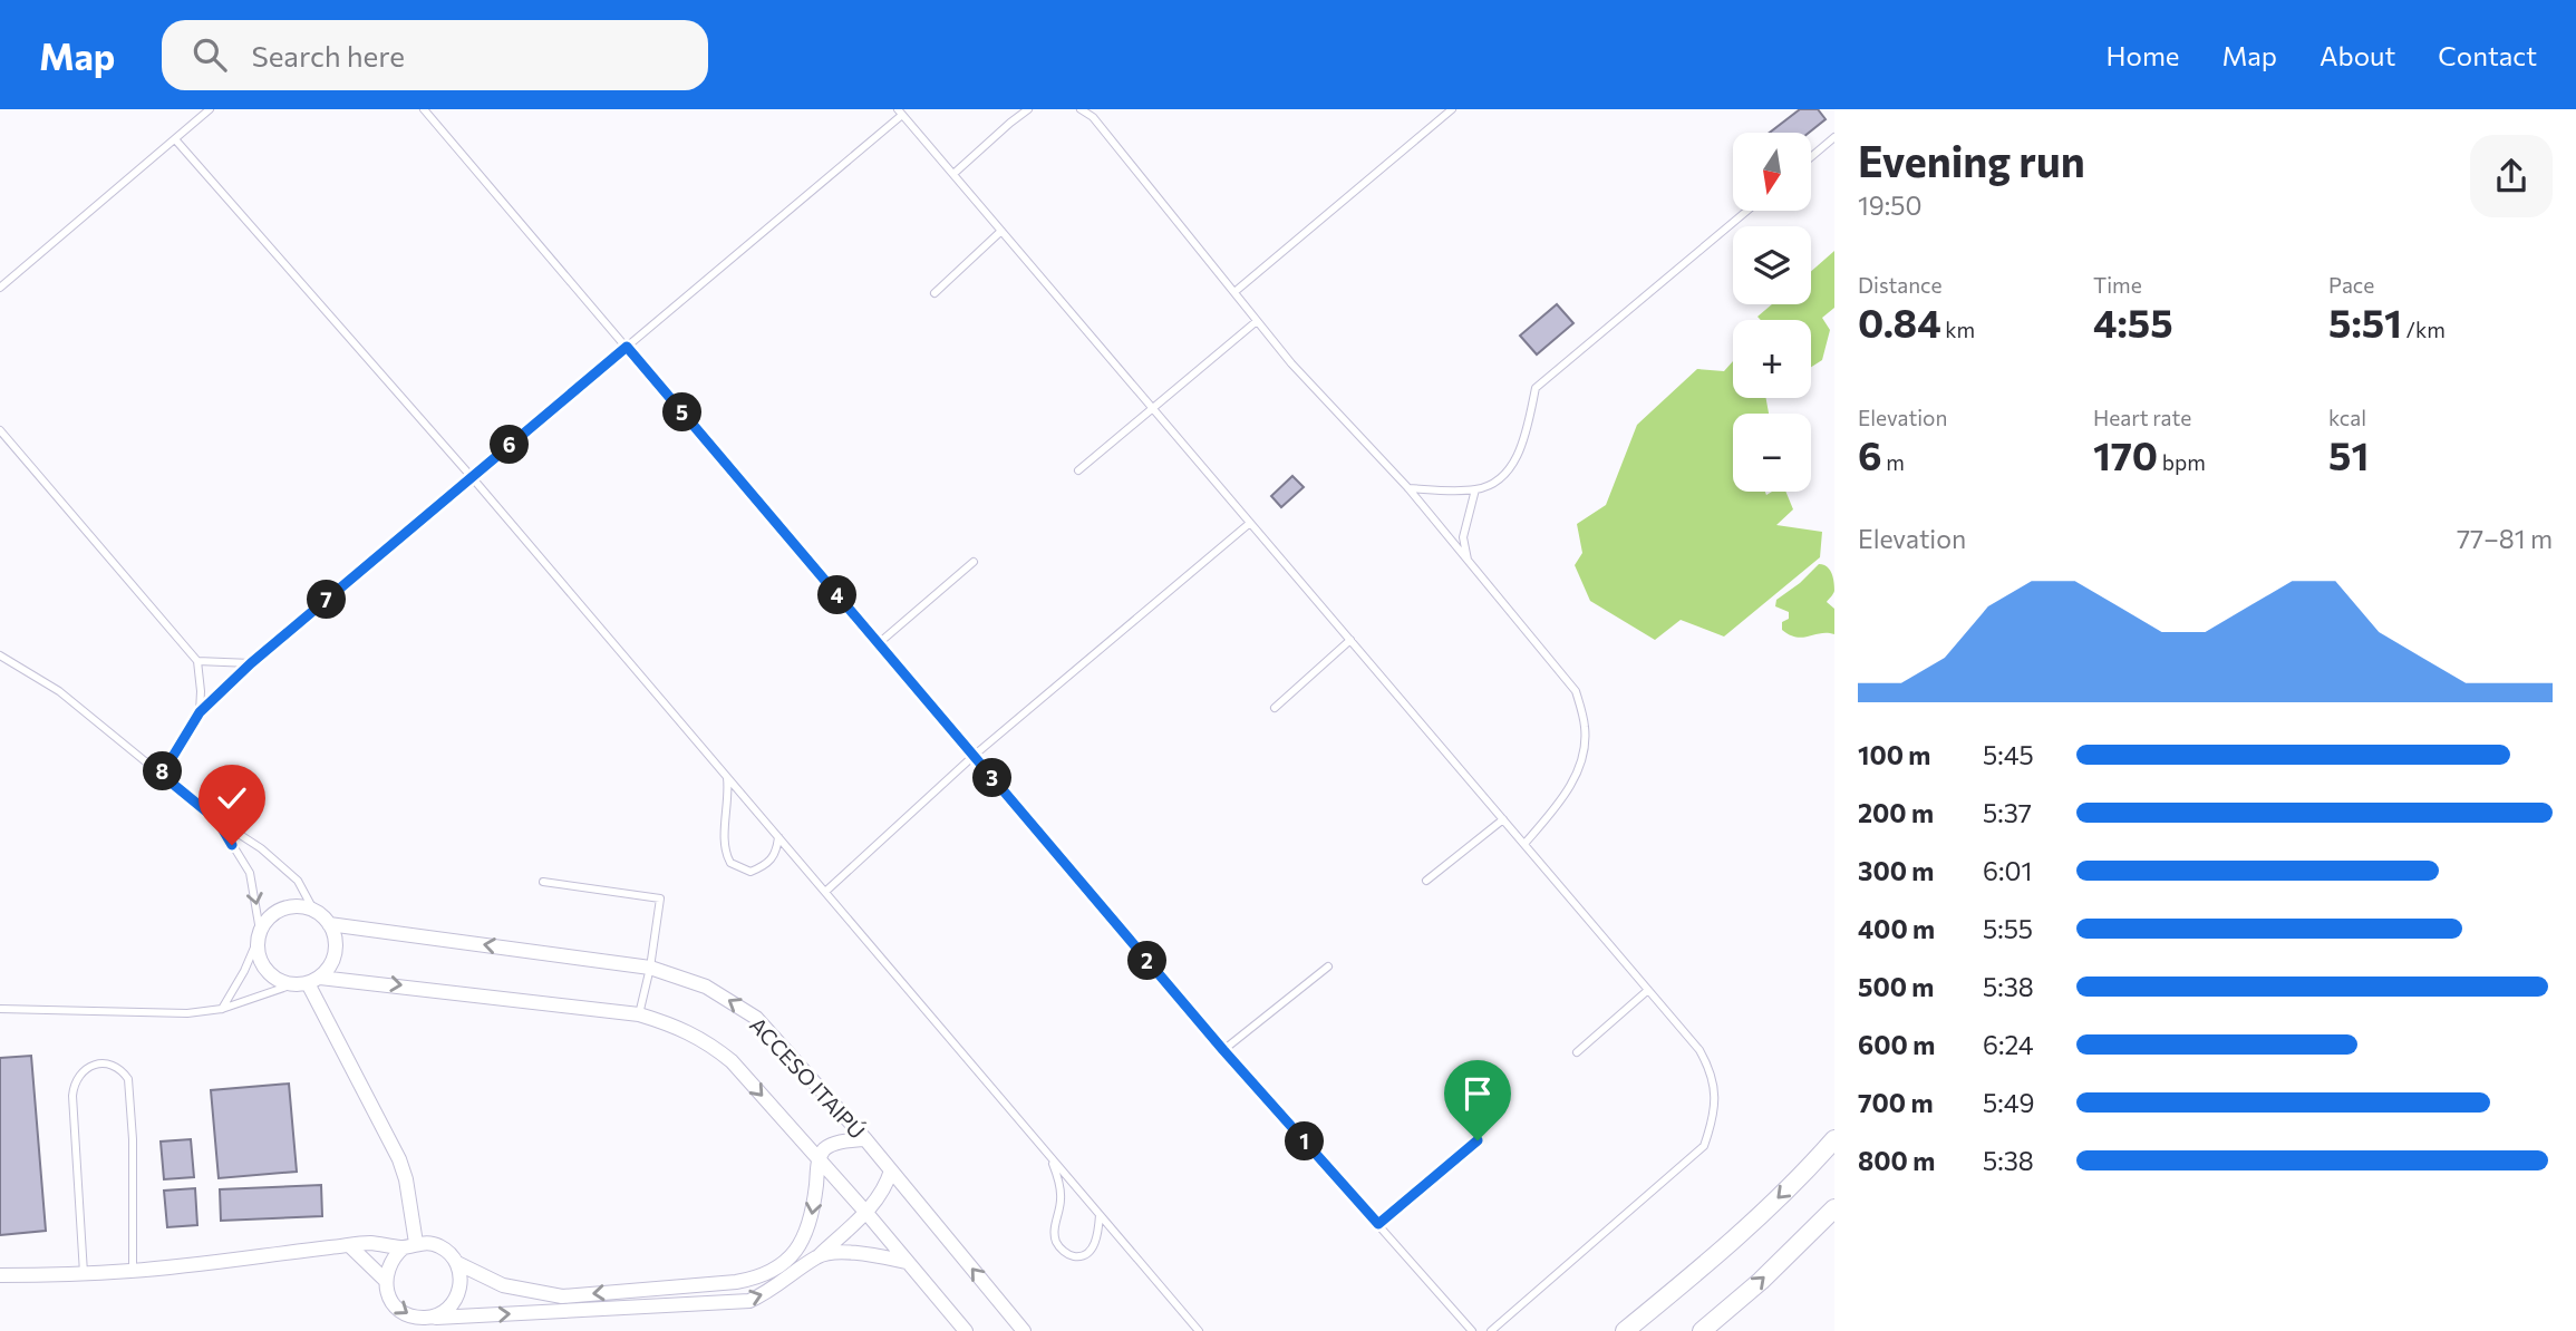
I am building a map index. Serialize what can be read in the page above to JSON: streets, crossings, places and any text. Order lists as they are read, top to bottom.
{
  "streets": {
    "street": ["ACCESO ITAIPÚ"]
  },
  "north": "bottom",
  "page": {
    "header": "Map",
    "search": "Search here",
    "nav": [
      "Home",
      "Map",
      "About",
      "Contact"
    ],
    "heading": ["Evening run", "19:50"],
    "map_buttons": ["+", "−"],
    "stats": [
      ["Distance", "0.84 km"],
      ["Time", "4:55"],
      ["Pace", "5:51 /km"],
      ["Elevation", "6 m"],
      ["Heart rate", "170 bpm"],
      ["kcal", "51"]
    ],
    "pins": [
      "5",
      "6",
      "4",
      "7",
      "8",
      "3",
      "2",
      "1"
    ],
    "chart": ["Elevation", "77–81 m"],
    "list": [
      {
        "name": "100 m",
        "note": "5:45"
      },
      {
        "name": "200 m",
        "note": "5:37"
      },
      {
        "name": "300 m",
        "note": "6:01"
      },
      {
        "name": "400 m",
        "note": "5:55"
      },
      {
        "name": "500 m",
        "note": "5:38"
      },
      {
        "name": "600 m",
        "note": "6:24"
      },
      {
        "name": "700 m",
        "note": "5:49"
      },
      {
        "name": "800 m",
        "note": "5:38"
      }
    ]
  }
}
